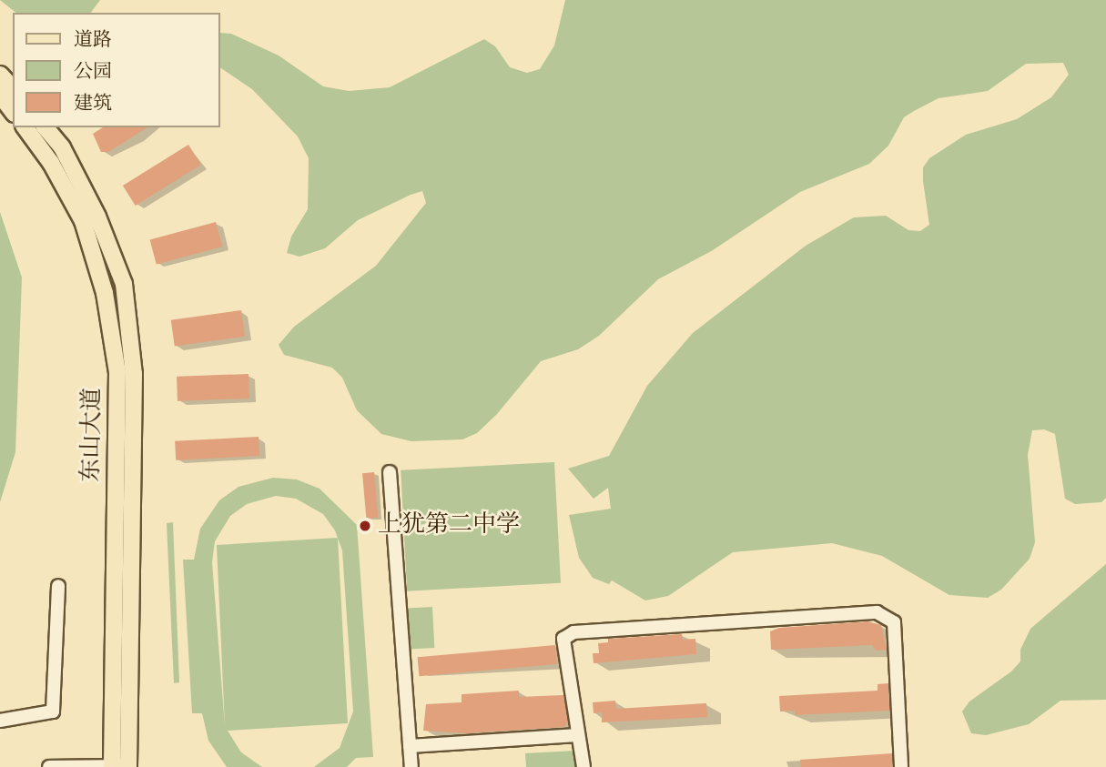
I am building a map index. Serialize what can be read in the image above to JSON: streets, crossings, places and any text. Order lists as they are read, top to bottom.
{
  "streets": {
    "main road": ["东山大道"]
  },
  "places": ["上犹第二中学"],
  "legend": ["道路", "公园", "建筑"]
}
